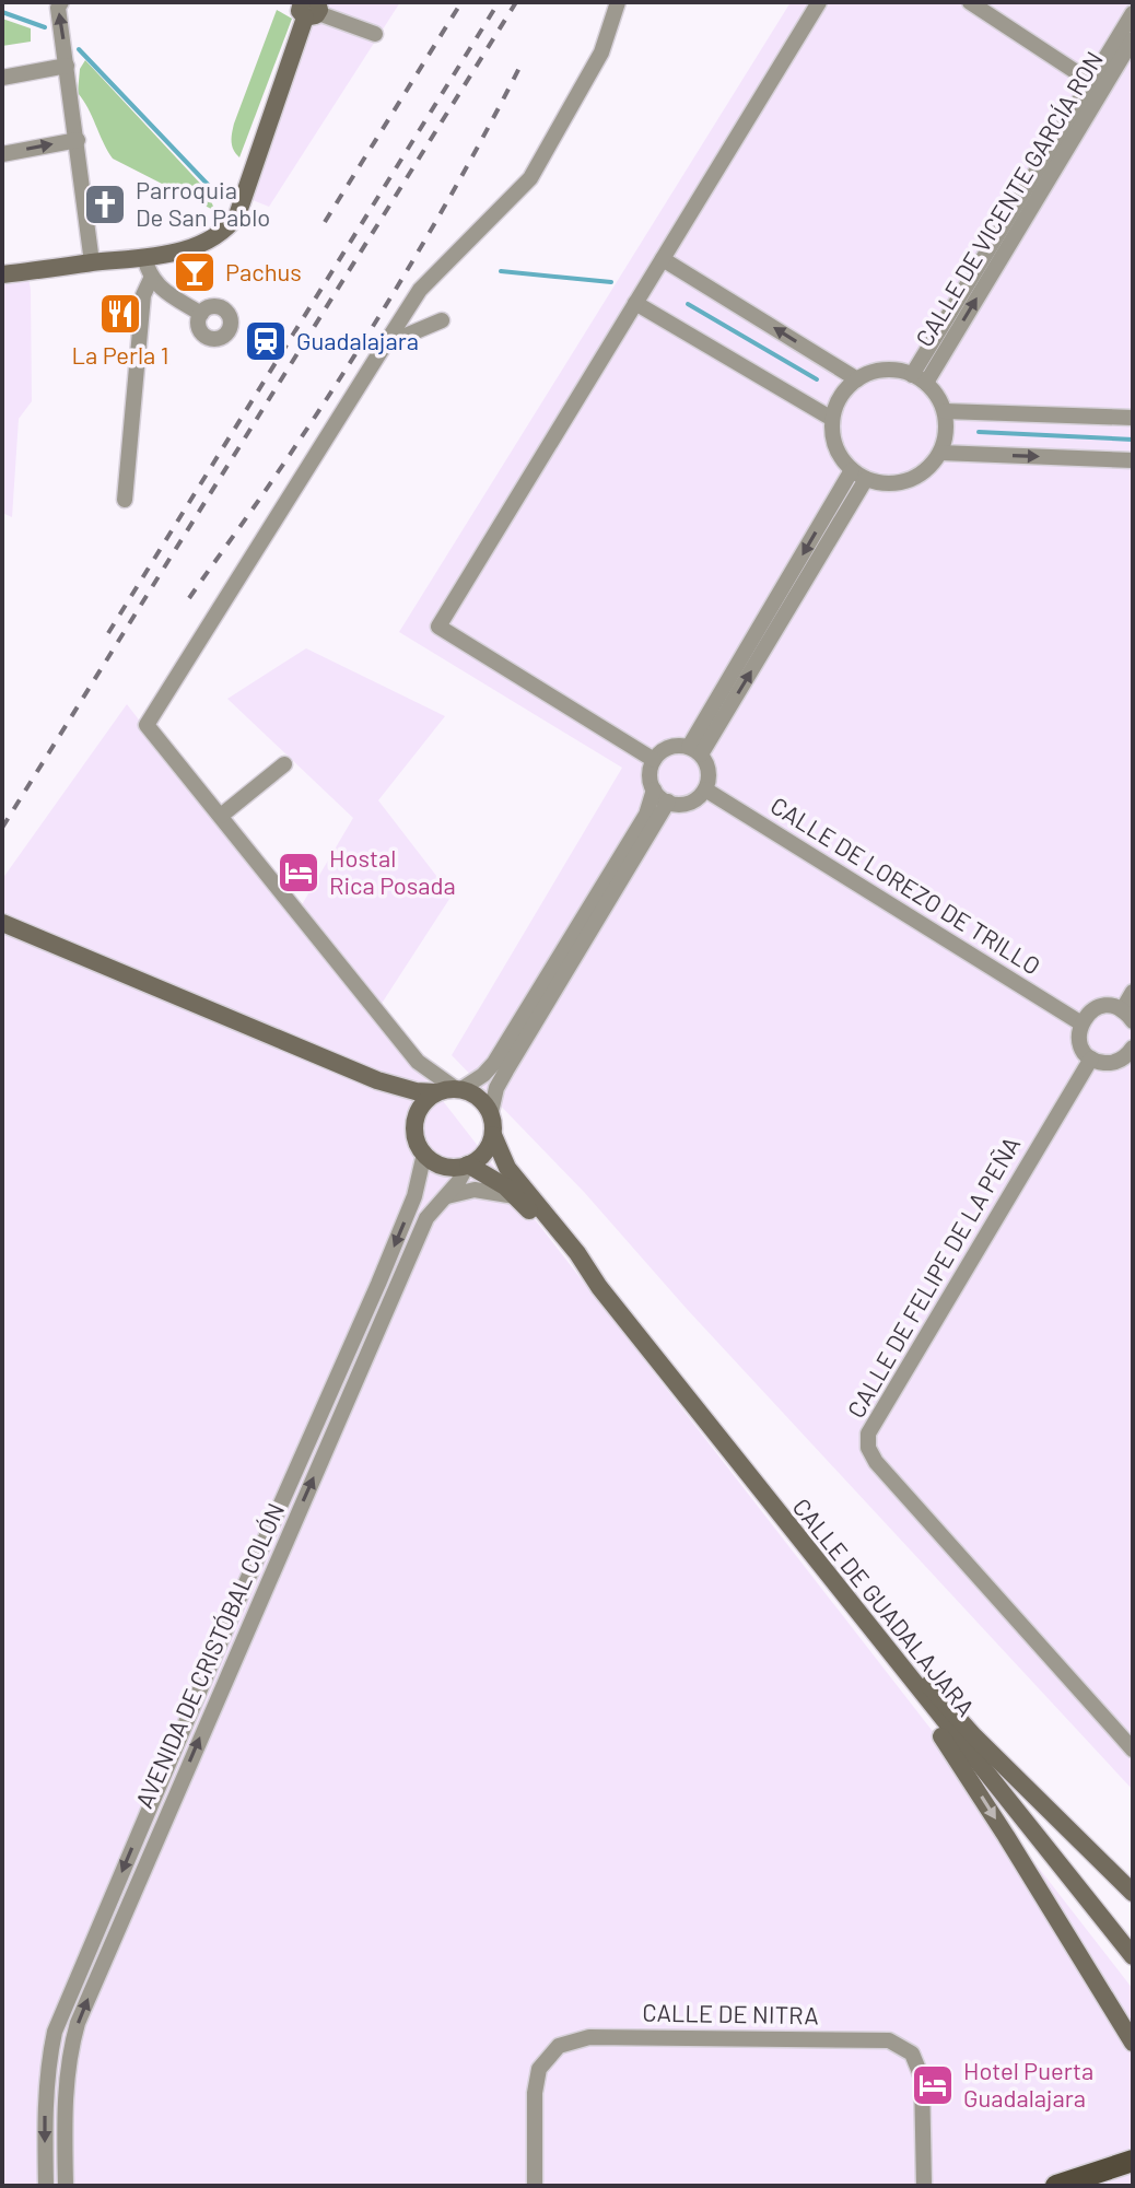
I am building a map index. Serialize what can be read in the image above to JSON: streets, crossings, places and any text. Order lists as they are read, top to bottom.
{
  "streets": {
    "main road": ["CALLE DE GUADALAJARA"],
    "street": [
      "CALLE DE VICENTE GARCÍA RON",
      "CALLE DE LOREZO DE TRILLO",
      "CALLE DE FELIPE DE LA PEÑA",
      "AVENIDA DE CRISTÓBAL COLÓN",
      "CALLE DE NITRA"
    ]
  },
  "crossings": [
    ["CALLE DE GUADALAJARA", "AVENIDA DE CRISTÓBAL COLÓN"]
  ],
  "places": {
    "church": ["Parroquia De San Pablo"],
    "bar": ["Pachus"],
    "restaurant": ["La Perla 1"],
    "station": ["Guadalajara"],
    "hotel": ["Hostal Rica Posada", "Hotel Puerta Guadalajara"]
  }
}
